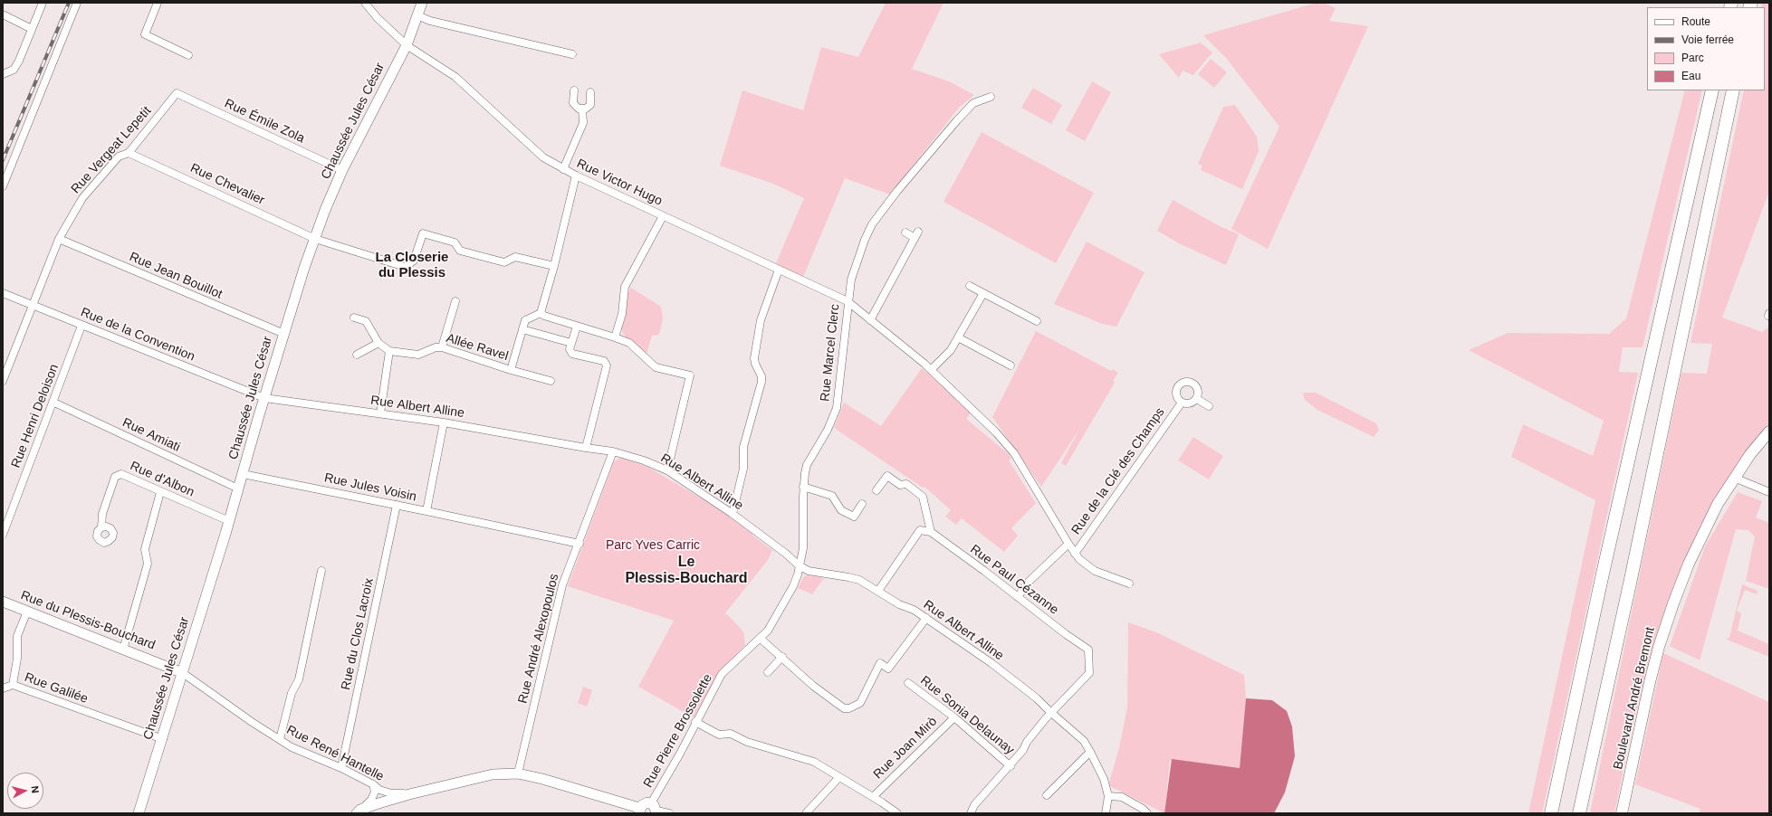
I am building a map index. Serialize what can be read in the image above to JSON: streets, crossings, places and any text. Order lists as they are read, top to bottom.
{
  "streets": {
    "main road": ["Boulevard André Bremont"],
    "street": [
      "Rue Émile Zola",
      "Chaussée Jules César",
      "Rue Vergeat Lepetit",
      "Rue Victor Hugo",
      "Rue Chevalier",
      "Rue Jean Bouillot",
      "Rue de la Convention",
      "Allée Ravel",
      "Rue Marcel Clerc",
      "Rue Albert Alline",
      "Rue Henri Deloison",
      "Rue Amiati",
      "Rue de la Clé des Champs",
      "Rue d'Albon",
      "Rue Jules Voisin",
      "Rue Paul Cézanne",
      "Rue du Plessis-Bouchard",
      "Rue du Clos Lacroix",
      "Rue André Alexopoulos",
      "Rue Galilée",
      "Rue Sonia Delaunay",
      "Rue Pierre Brossolette",
      "Rue Joan Mirò",
      "Rue René Hantelle"
    ]
  },
  "crossings": [
    ["Rue Émile Zola", "Chaussée Jules César"],
    ["Rue Émile Zola", "Rue Vergeat Lepetit"],
    ["Chaussée Jules César", "Rue Victor Hugo"],
    ["Chaussée Jules César", "Rue Chevalier"],
    ["Chaussée Jules César", "Rue Jean Bouillot"],
    ["Chaussée Jules César", "Rue de la Convention"],
    ["Chaussée Jules César", "Rue Albert Alline"],
    ["Chaussée Jules César", "Rue Amiati"],
    ["Chaussée Jules César", "Rue d'Albon"],
    ["Chaussée Jules César", "Rue Jules Voisin"],
    ["Chaussée Jules César", "Rue du Plessis-Bouchard"],
    ["Chaussée Jules César", "Rue Galilée"],
    ["Chaussée Jules César", "Rue René Hantelle"],
    ["Rue Vergeat Lepetit", "Rue Chevalier"],
    ["Rue Vergeat Lepetit", "Rue Jean Bouillot"],
    ["Rue Vergeat Lepetit", "Rue de la Convention"],
    ["Rue Victor Hugo", "Rue Marcel Clerc"],
    ["Rue Victor Hugo", "Rue de la Clé des Champs"],
    ["Rue de la Convention", "Rue Albert Alline"],
    ["Rue de la Convention", "Rue Henri Deloison"],
    ["Rue Marcel Clerc", "Rue Albert Alline"],
    ["Rue Marcel Clerc", "Rue Pierre Brossolette"],
    ["Rue Albert Alline", "Rue Jules Voisin"],
    ["Rue Albert Alline", "Rue Paul Cézanne"],
    ["Rue Albert Alline", "Rue André Alexopoulos"],
    ["Rue Albert Alline", "Rue Pierre Brossolette"],
    ["Rue Henri Deloison", "Rue Amiati"],
    ["Rue Jules Voisin", "Rue du Clos Lacroix"],
    ["Rue du Plessis-Bouchard", "Rue Galilée"],
    ["Rue du Plessis-Bouchard", "Rue René Hantelle"],
    ["Rue du Clos Lacroix", "Rue René Hantelle"],
    ["Rue Sonia Delaunay", "Rue Joan Mirò"]
  ],
  "districts": ["La Closerie du Plessis", "Le Plessis-Bouchard"],
  "parks": ["Parc Yves Carric"],
  "legend": [
    "Route",
    "Voie ferrée",
    "Parc",
    "Eau"
  ],
  "north": "right"
}
